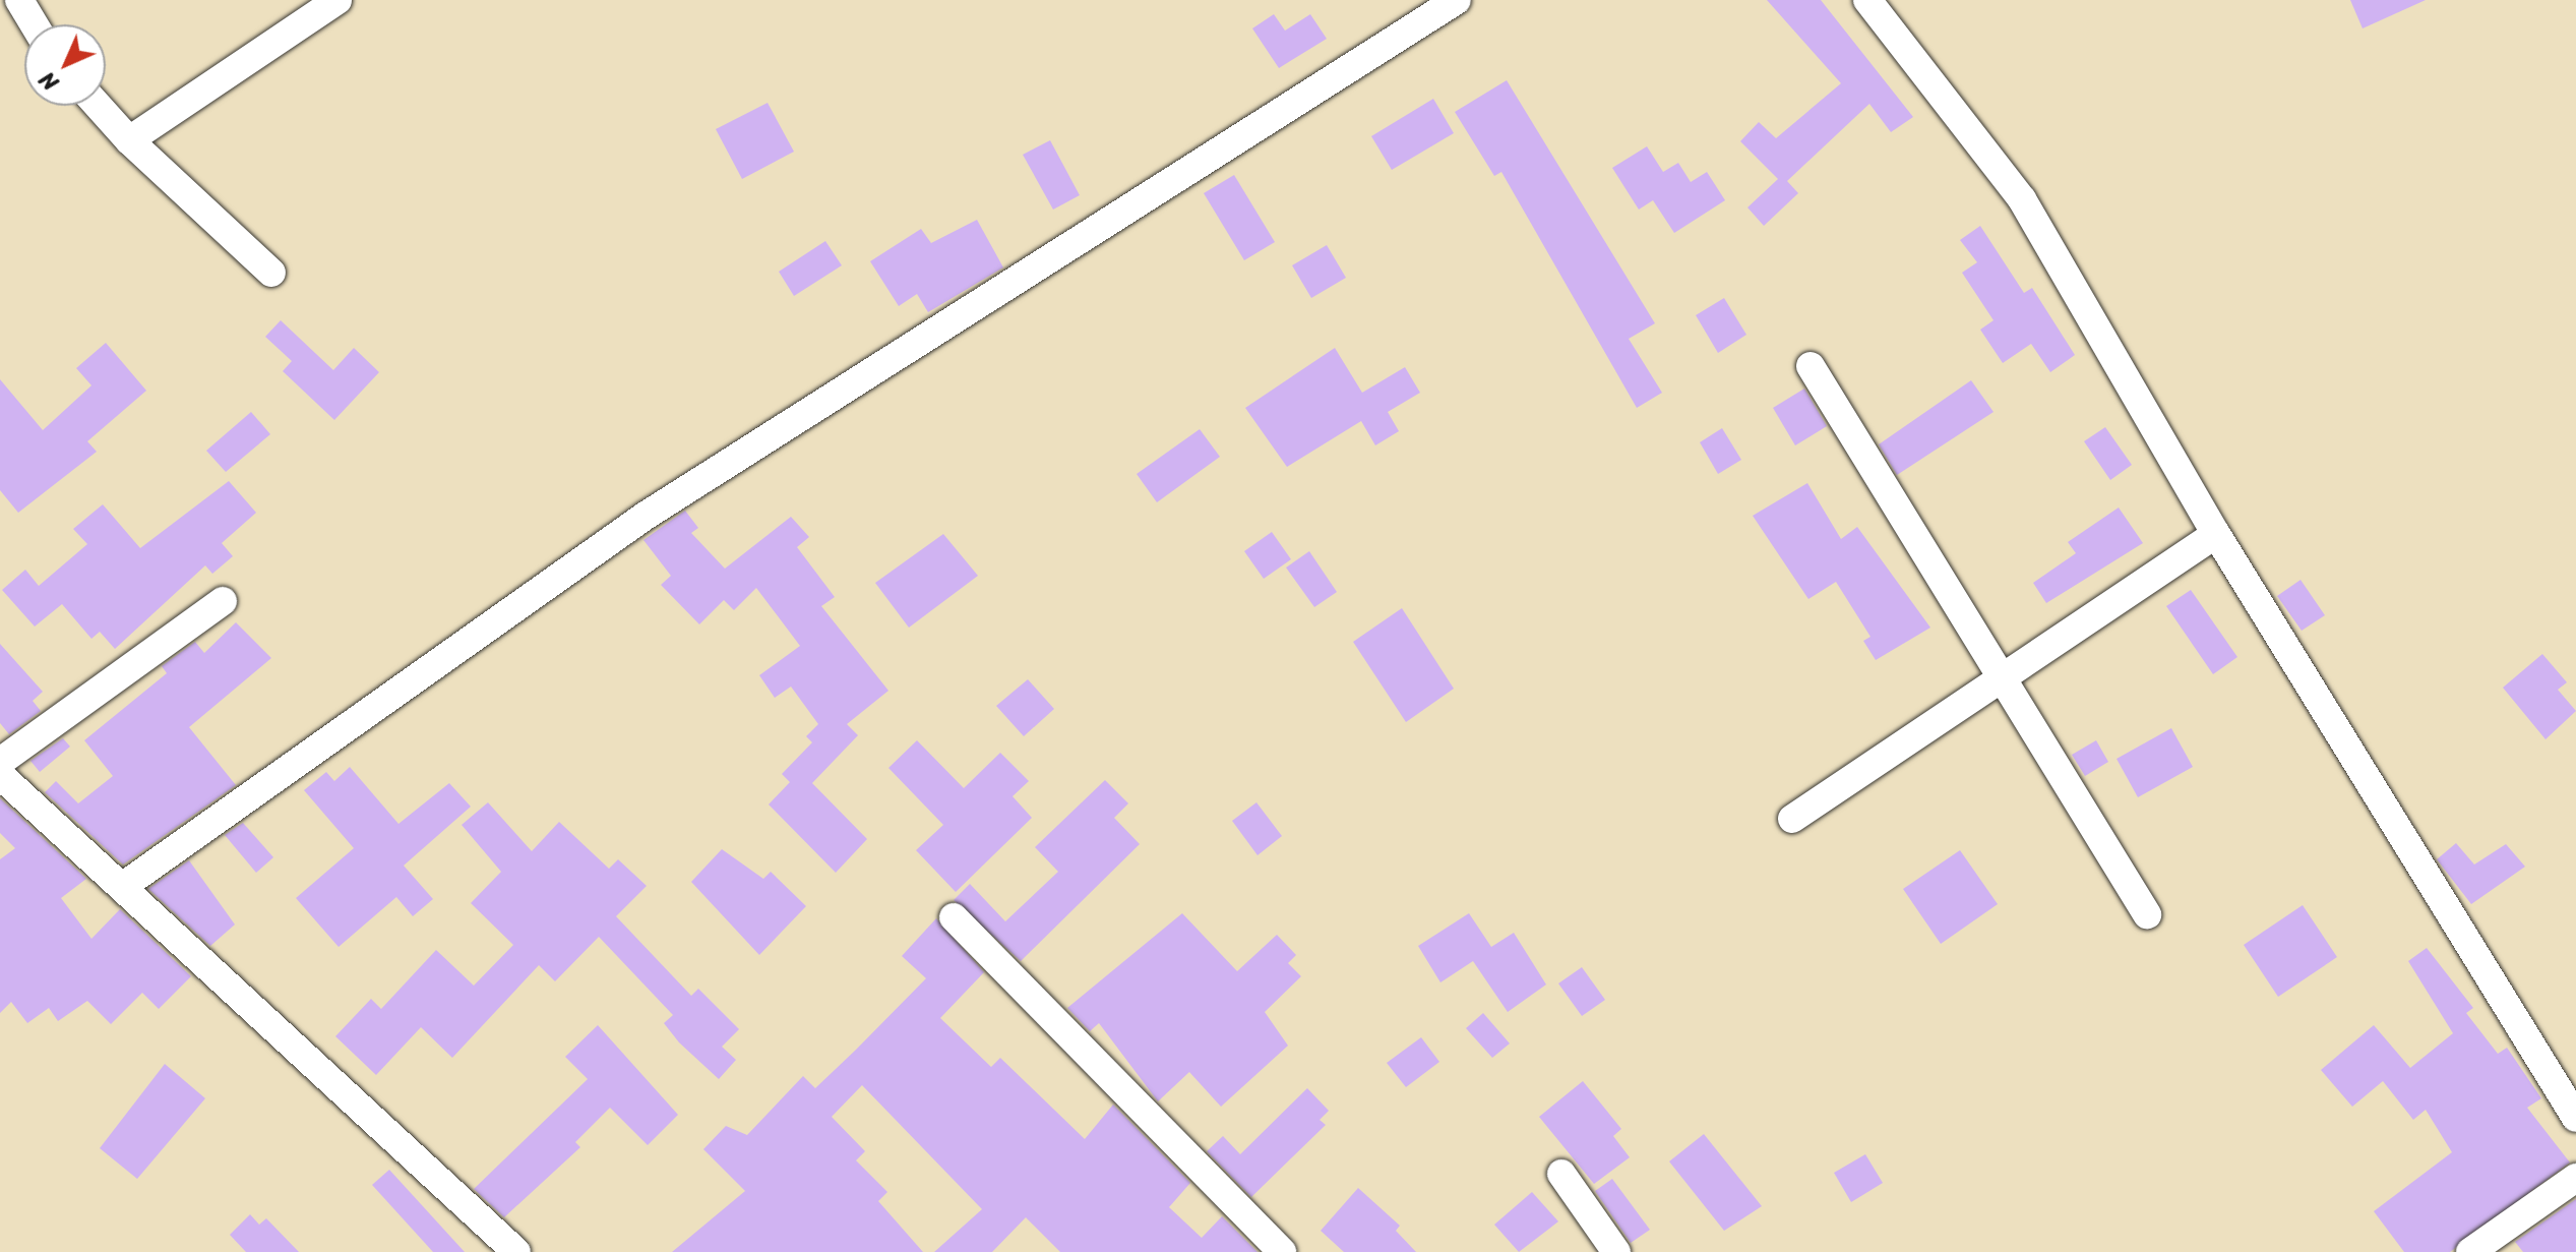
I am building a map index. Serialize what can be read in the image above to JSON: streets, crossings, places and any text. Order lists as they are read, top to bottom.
{
  "north": "bottom left"
}
